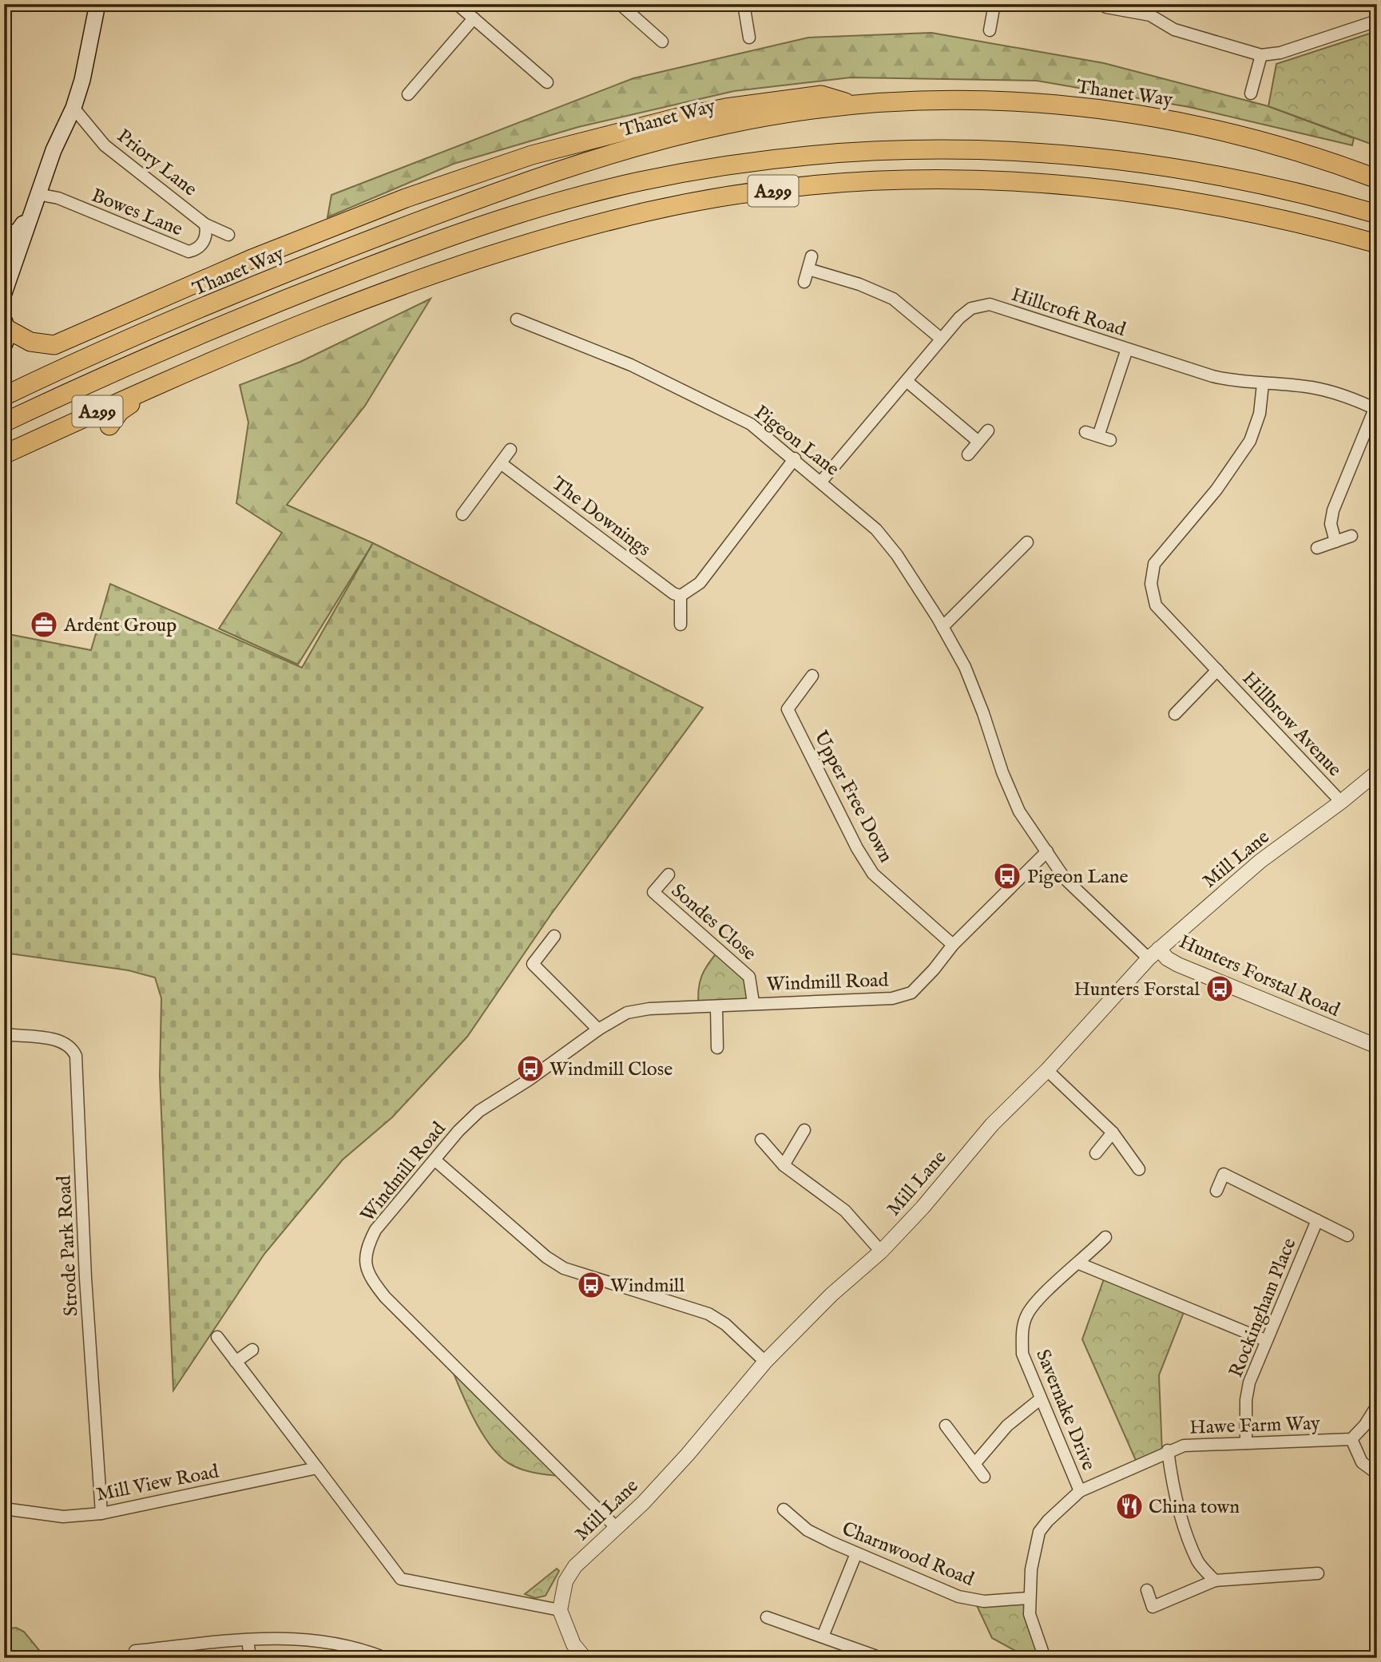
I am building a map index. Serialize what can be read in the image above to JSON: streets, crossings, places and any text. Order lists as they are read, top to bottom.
{
  "streets": {
    "highway": ["Thanet Way", "A299"],
    "street": [
      "Priory Lane",
      "Bowes Lane",
      "Hillcroft Road",
      "Pigeon Lane",
      "The Downings",
      "Hillbrow Avenue",
      "Upper Free Down",
      "Mill Lane",
      "Sondes Close",
      "Hunters Forstal Road",
      "Windmill Road",
      "Strode Park Road",
      "Rockingham Place",
      "Savernake Drive",
      "Hawe Farm Way",
      "Mill View Road",
      "Charnwood Road"
    ]
  },
  "crossings": [
    ["Thanet Way", "A299"],
    ["Priory Lane", "Bowes Lane"],
    ["Hillcroft Road", "Pigeon Lane"],
    ["Hillcroft Road", "Hillbrow Avenue"],
    ["Pigeon Lane", "Mill Lane"],
    ["Pigeon Lane", "Hunters Forstal Road"],
    ["Pigeon Lane", "Windmill Road"],
    ["Hillbrow Avenue", "Mill Lane"],
    ["Upper Free Down", "Windmill Road"],
    ["Mill Lane", "Hunters Forstal Road"],
    ["Mill Lane", "Windmill Road"],
    ["Sondes Close", "Windmill Road"],
    ["Strode Park Road", "Mill View Road"],
    ["Rockingham Place", "Hawe Farm Way"],
    ["Savernake Drive", "Hawe Farm Way"],
    ["Hawe Farm Way", "Charnwood Road"]
  ],
  "places": {
    "office": ["Ardent Group"],
    "bus stop": [
      "Pigeon Lane",
      "Hunters Forstal",
      "Windmill Close",
      "Windmill"
    ],
    "restaurant": ["China town"]
  }
}
